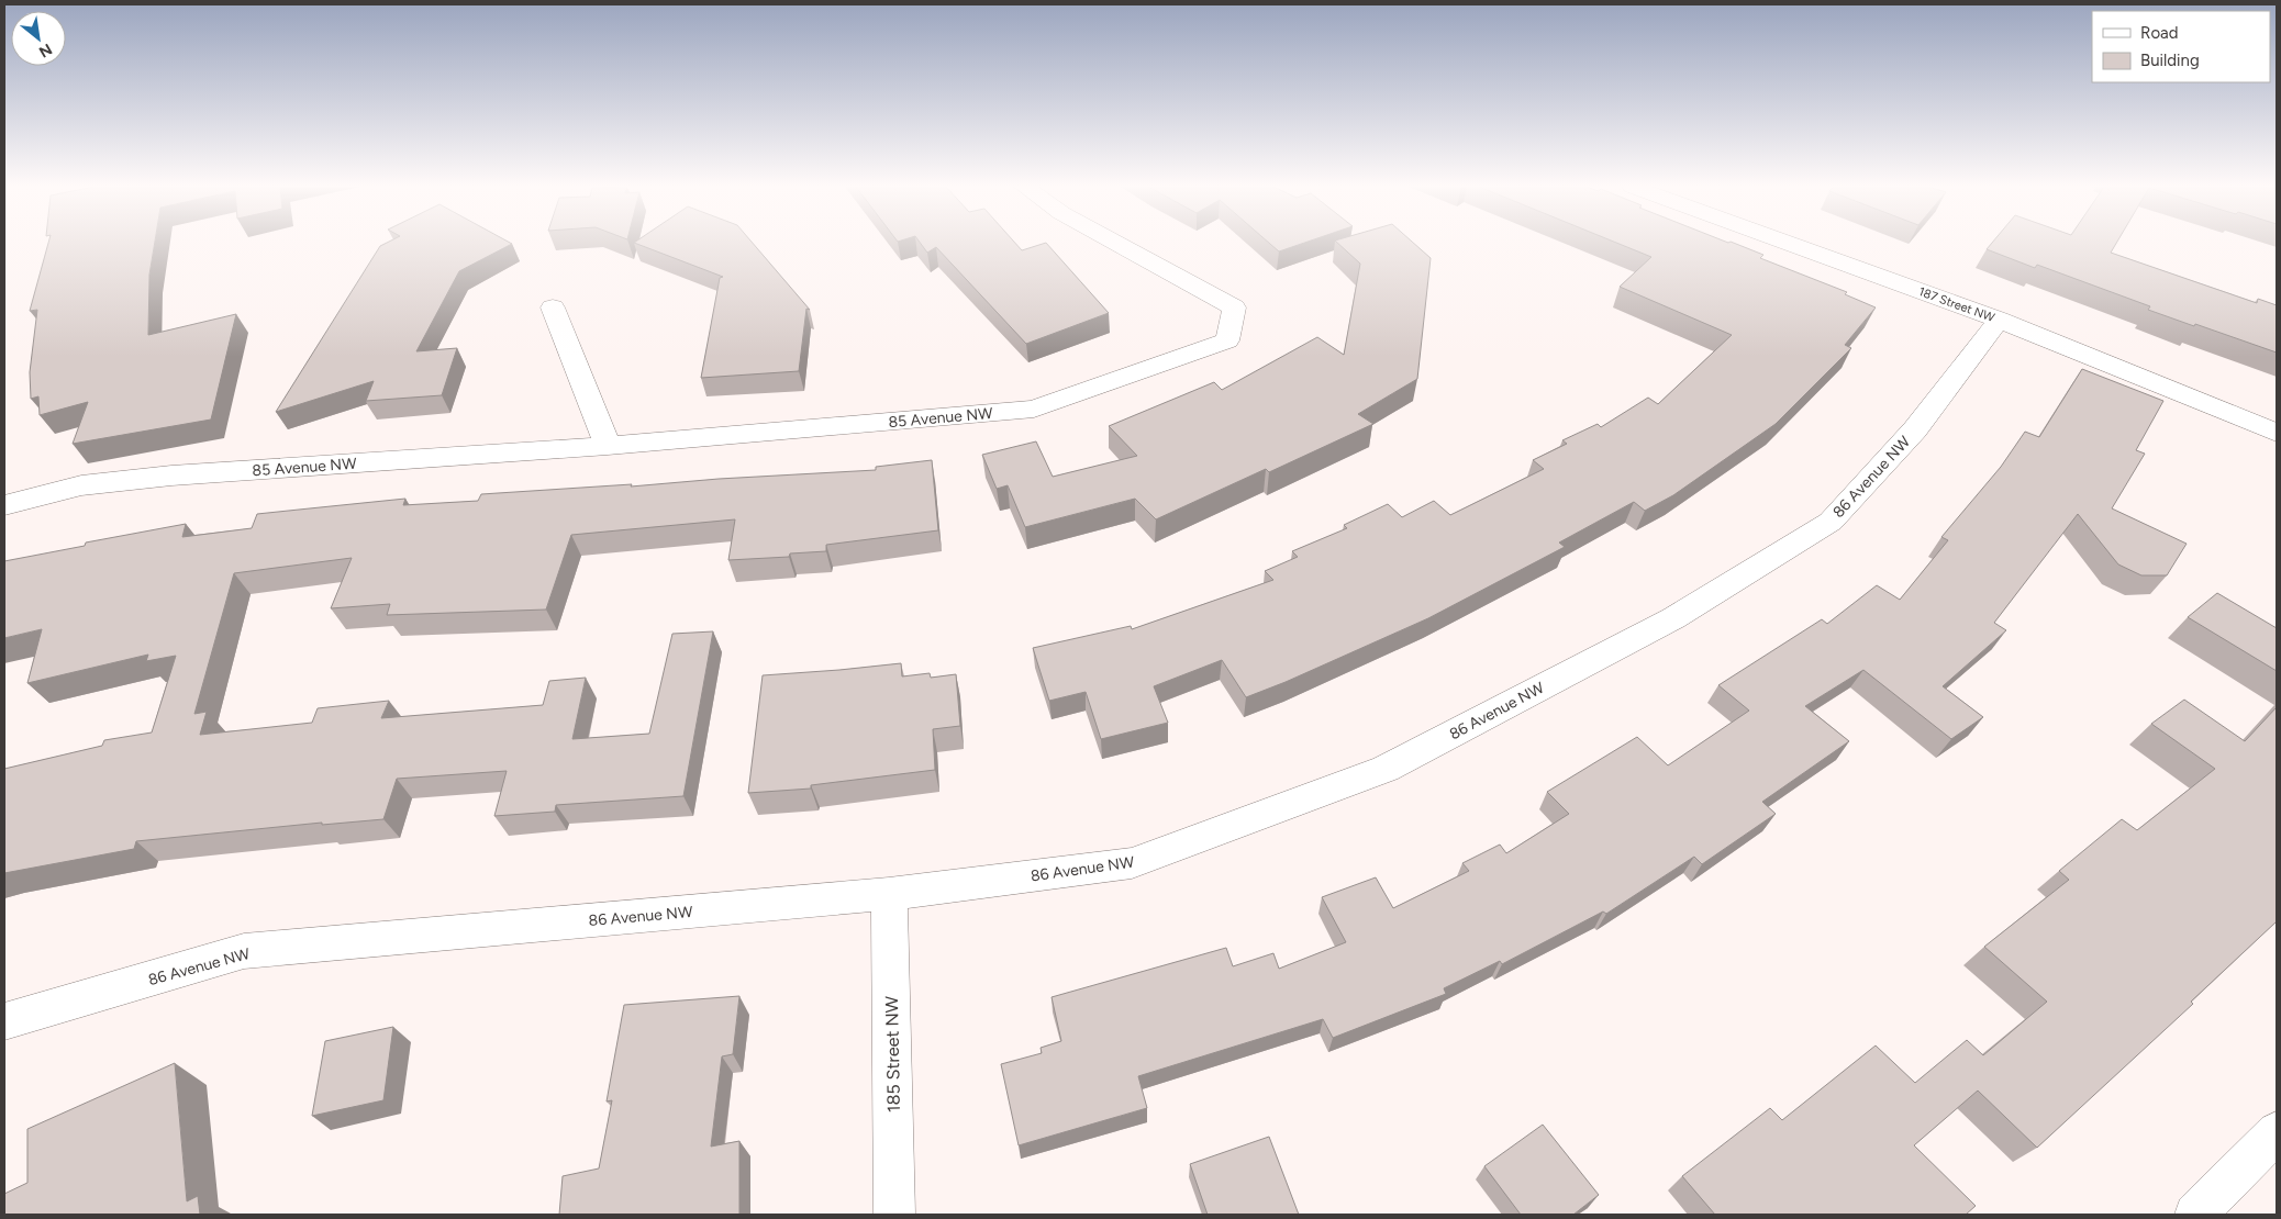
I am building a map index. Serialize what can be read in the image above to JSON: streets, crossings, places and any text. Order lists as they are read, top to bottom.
{
  "streets": {
    "street": [
      "187 Street NW",
      "85 Avenue NW",
      "86 Avenue NW",
      "185 Street NW"
    ]
  },
  "crossings": [
    ["187 Street NW", "86 Avenue NW"],
    ["86 Avenue NW", "185 Street NW"]
  ],
  "legend": ["Road", "Building"],
  "north": "bottom right"
}
